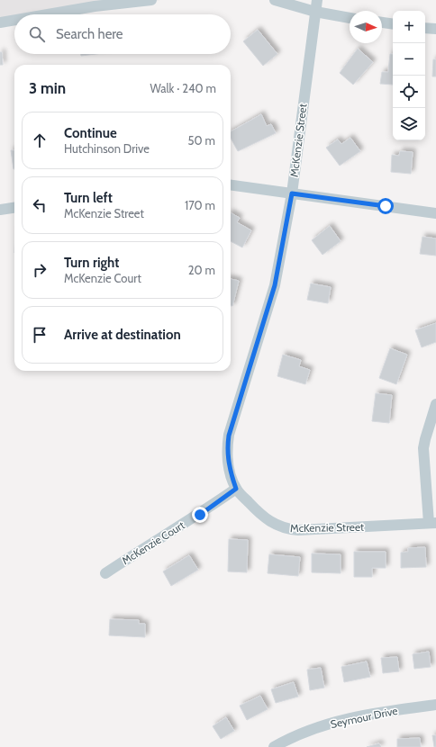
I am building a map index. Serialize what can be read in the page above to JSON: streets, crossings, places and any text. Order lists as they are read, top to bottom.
{
  "streets": {
    "street": ["McKenzie Street", "McKenzie Court", "Seymour Drive"]
  },
  "crossings": [
    ["McKenzie Street", "McKenzie Court"]
  ],
  "north": "right",
  "page": {
    "map_buttons": ["+", "−"],
    "search": "Search here",
    "heading": ["3 min", "Walk · 240 m"],
    "list": [
      ["Continue", "Hutchinson Drive", "50 m"],
      ["Turn left", "McKenzie Street", "170 m"],
      ["Turn right", "McKenzie Court", "20 m"],
      "Arrive at destination"
    ]
  }
}
